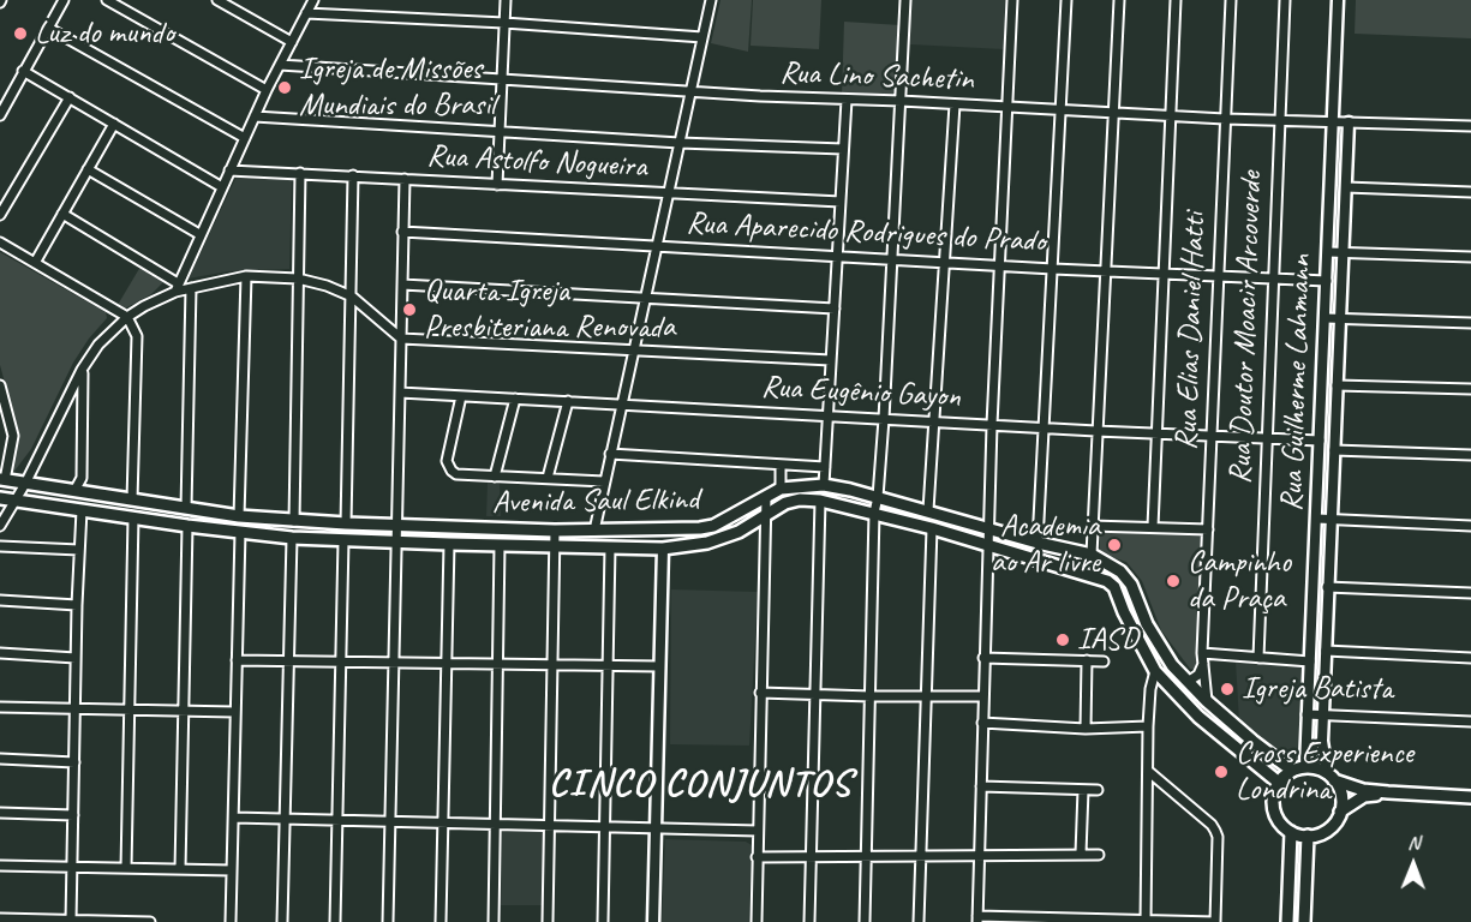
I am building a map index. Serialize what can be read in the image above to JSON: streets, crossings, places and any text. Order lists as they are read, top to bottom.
{
  "streets": {
    "main road": ["Avenida Saul Elkind"],
    "street": [
      "Rua Lino Sachetin",
      "Rua Astolfo Nogueira",
      "Rua Aparecido Rodrigues do Prado",
      "Rua Doutor Moacir Arcoverde",
      "Rua Elias Daniel Hatti",
      "Rua Guilherme Lahmann",
      "Rua Eugênio Gayon"
    ]
  },
  "crossings": [
    ["Rua Lino Sachetin", "Rua Doutor Moacir Arcoverde"],
    ["Rua Lino Sachetin", "Rua Elias Daniel Hatti"],
    ["Rua Lino Sachetin", "Rua Guilherme Lahmann"],
    ["Rua Aparecido Rodrigues do Prado", "Rua Doutor Moacir Arcoverde"],
    ["Rua Aparecido Rodrigues do Prado", "Rua Elias Daniel Hatti"],
    ["Rua Aparecido Rodrigues do Prado", "Rua Guilherme Lahmann"],
    ["Rua Doutor Moacir Arcoverde", "Rua Eugênio Gayon"],
    ["Rua Elias Daniel Hatti", "Rua Eugênio Gayon"],
    ["Rua Elias Daniel Hatti", "Avenida Saul Elkind"],
    ["Rua Guilherme Lahmann", "Rua Eugênio Gayon"],
    ["Rua Guilherme Lahmann", "Avenida Saul Elkind"]
  ],
  "districts": ["CINCO CONJUNTOS"],
  "places": [
    "Luz do mundo",
    "Igreja de Missões Mundiais do Brasil",
    "Quarta Igreja Presbiteriana Renovada",
    "Academia ao Ar livre",
    "Campinho da Praça",
    "IASD",
    "Igreja Batista",
    "Cross Experience Londrina"
  ],
  "north": "top"
}
